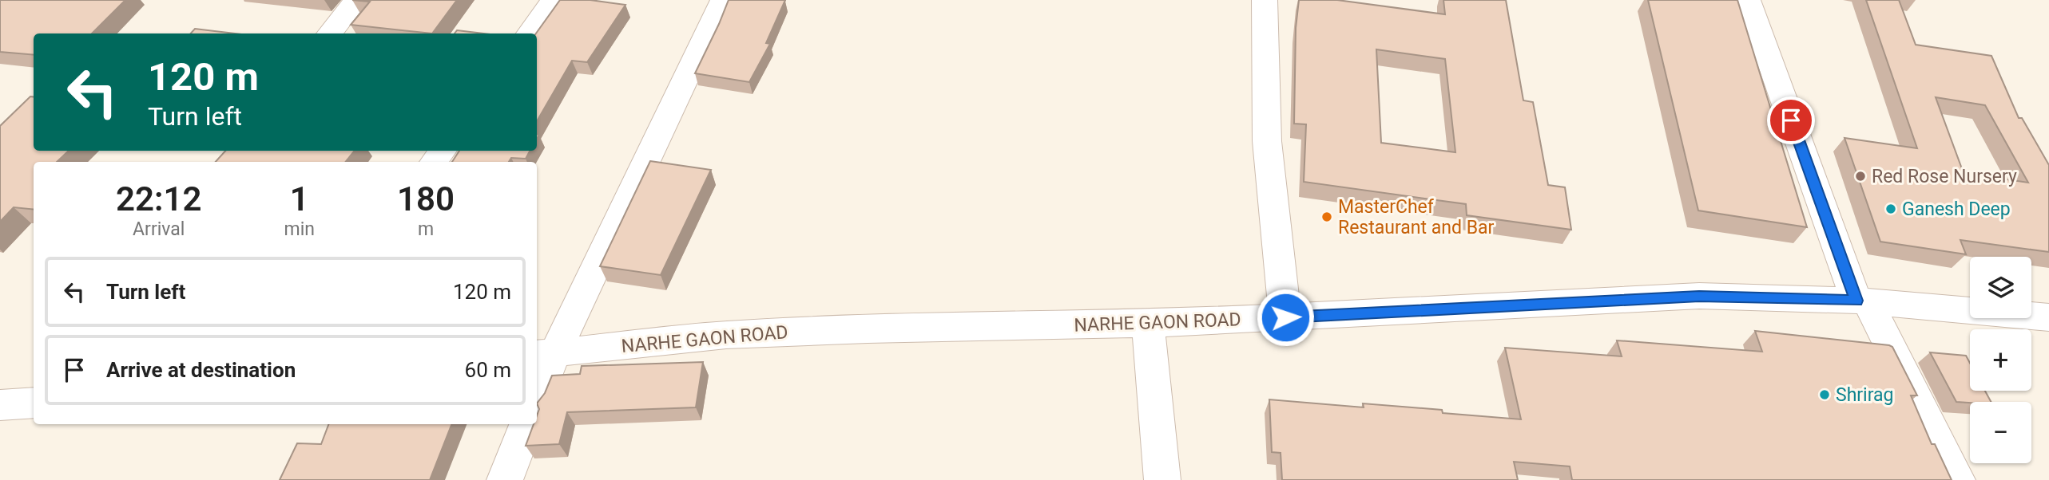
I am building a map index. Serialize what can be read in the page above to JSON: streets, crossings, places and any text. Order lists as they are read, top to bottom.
{
  "streets": {
    "street": ["NARHE GAON ROAD"]
  },
  "places": [
    "Red Rose Nursery",
    "Ganesh Deep",
    "MasterChef Restaurant and Bar",
    "Shrirag"
  ],
  "page": {
    "turn": ["120 m", "Turn left"],
    "eta": [
      "22:12",
      "Arrival",
      "1",
      "min",
      "180",
      "m"
    ],
    "map_buttons": ["+", "−"],
    "list": [
      {
        "name": "Turn left",
        "value": "120 m"
      },
      {
        "name": "Arrive at destination",
        "value": "60 m"
      }
    ]
  }
}
